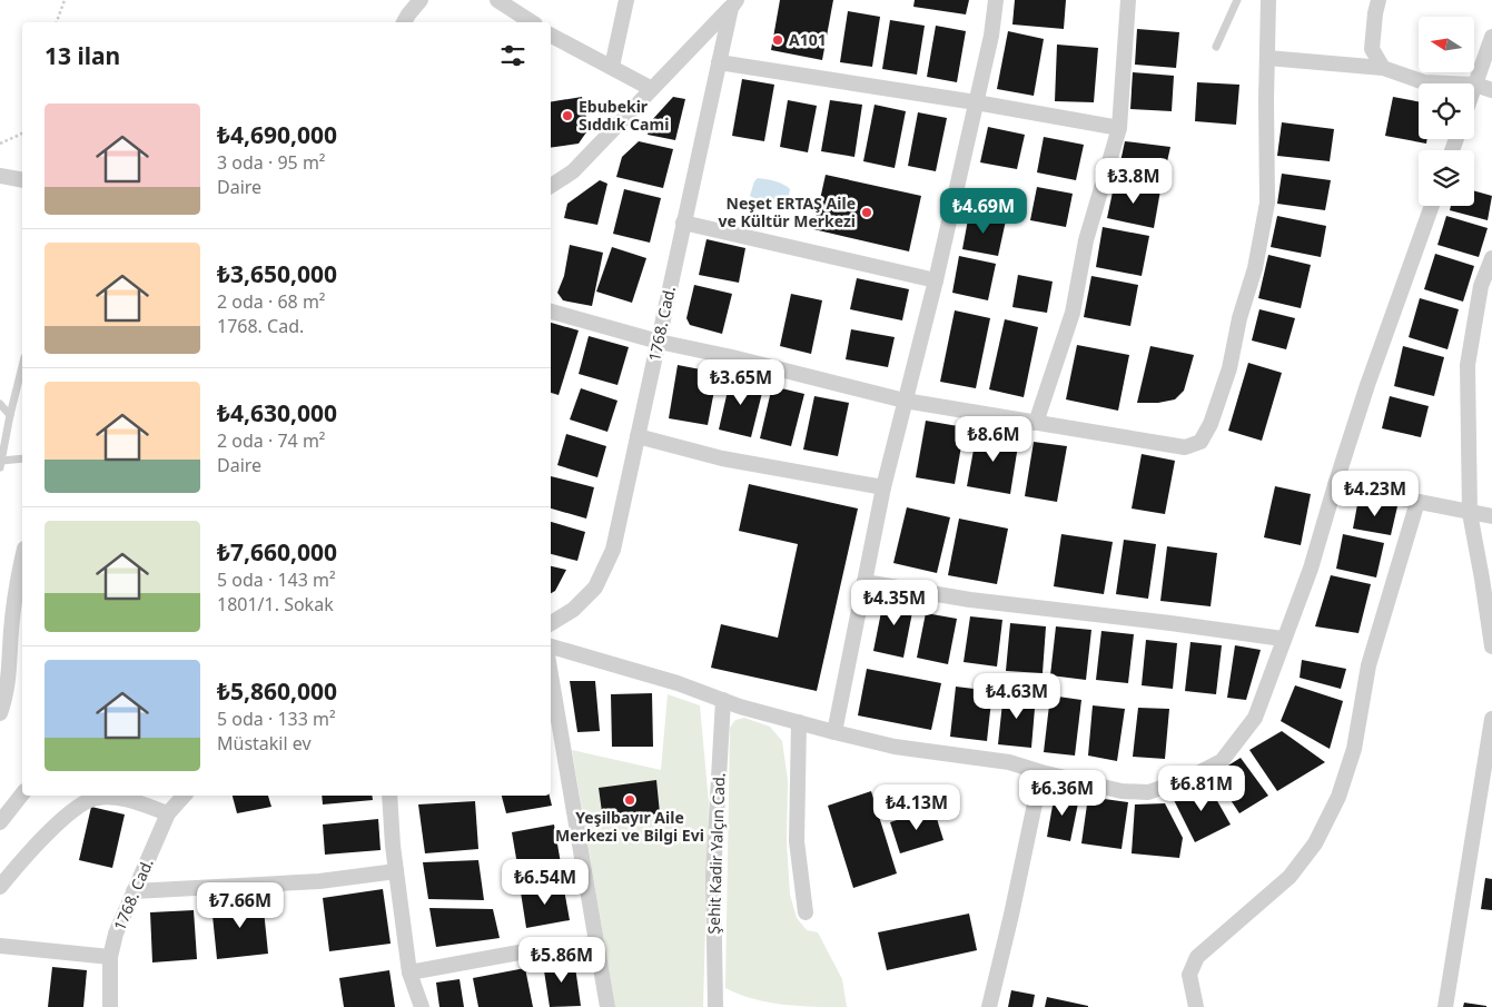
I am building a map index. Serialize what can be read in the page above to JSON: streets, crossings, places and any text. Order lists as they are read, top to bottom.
{
  "streets": {
    "street": ["1768. Cad.", "Şehit Kadir Yalçın Cad."]
  },
  "places": [
    "A101",
    "Ebubekir Sıddık Cami",
    "Neşet ERTAŞ Aile ve Kültür Merkezi",
    "Yeşilbayır Aile Merkezi ve Bilgi Evi"
  ],
  "north": "left",
  "page": {
    "heading": "13 ilan",
    "list": [
      {
        "name": "₺4,690,000",
        "note": "3 oda · 95 m² · Daire"
      },
      {
        "name": "₺3,650,000",
        "note": "2 oda · 68 m² · 1768. Cad."
      },
      {
        "name": "₺4,630,000",
        "note": "2 oda · 74 m² · Daire"
      },
      {
        "name": "₺7,660,000",
        "note": "5 oda · 143 m² · 1801/1. Sokak"
      },
      {
        "name": "₺5,860,000",
        "note": "5 oda · 133 m² · Müstakil ev"
      }
    ],
    "price": [
      "₺3.8M",
      "₺4.69M",
      "₺3.65M",
      "₺8.6M",
      "₺4.23M",
      "₺4.35M",
      "₺4.63M",
      "₺6.81M",
      "₺6.36M",
      "₺4.13M",
      "₺6.54M",
      "₺7.66M",
      "₺5.86M"
    ]
  }
}
